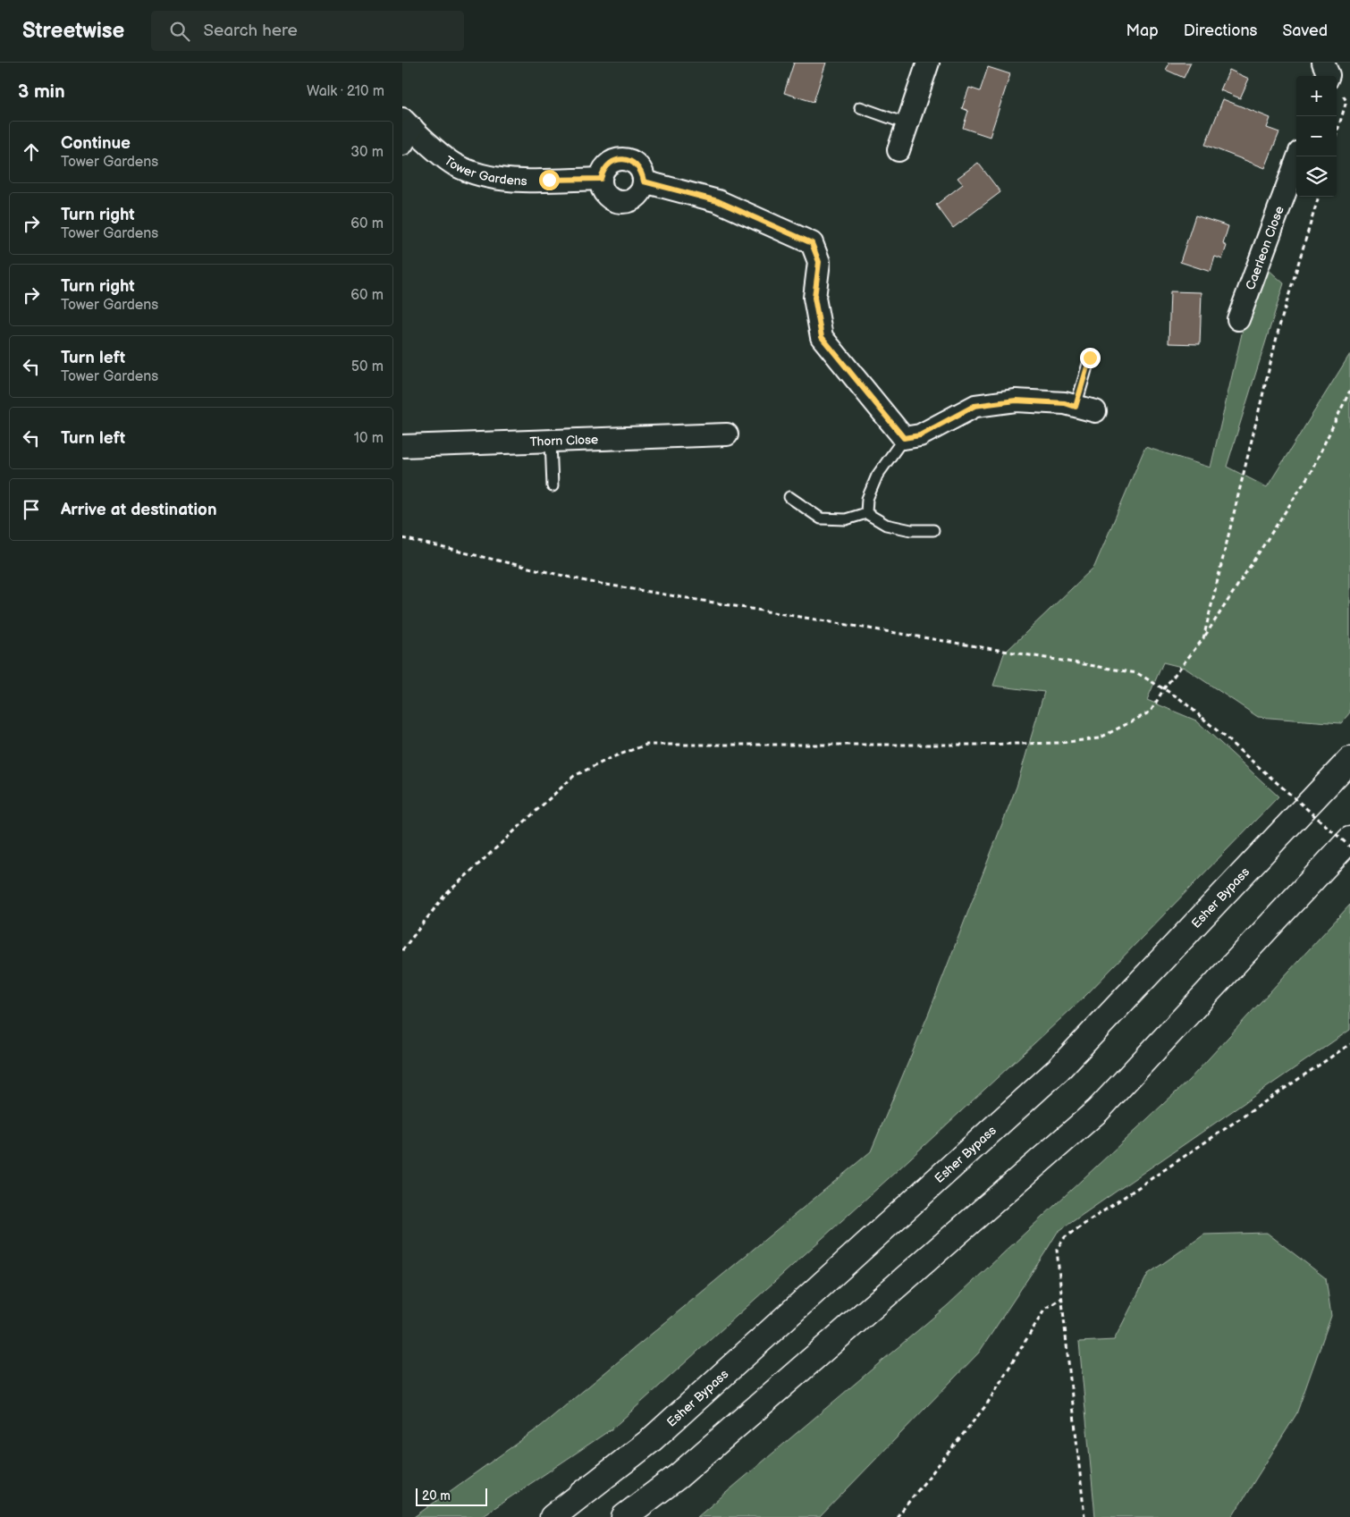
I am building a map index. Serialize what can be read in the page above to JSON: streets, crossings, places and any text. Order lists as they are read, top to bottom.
{
  "streets": {
    "highway": ["Esher Bypass"],
    "street": ["Tower Gardens", "Caerleon Close", "Thorn Close"]
  },
  "scale_bar": "20 m",
  "page": {
    "header": "Streetwise",
    "search": "Search here",
    "nav": ["Map", "Directions", "Saved"],
    "heading": ["3 min", "Walk · 210 m"],
    "map_buttons": ["+", "−"],
    "list": [
      ["Continue", "Tower Gardens", "30 m"],
      ["Turn right", "Tower Gardens", "60 m"],
      ["Turn right", "Tower Gardens", "60 m"],
      ["Turn left", "Tower Gardens", "50 m"],
      ["Turn left", "10 m"],
      "Arrive at destination"
    ],
    "scale": "20 m"
  }
}
